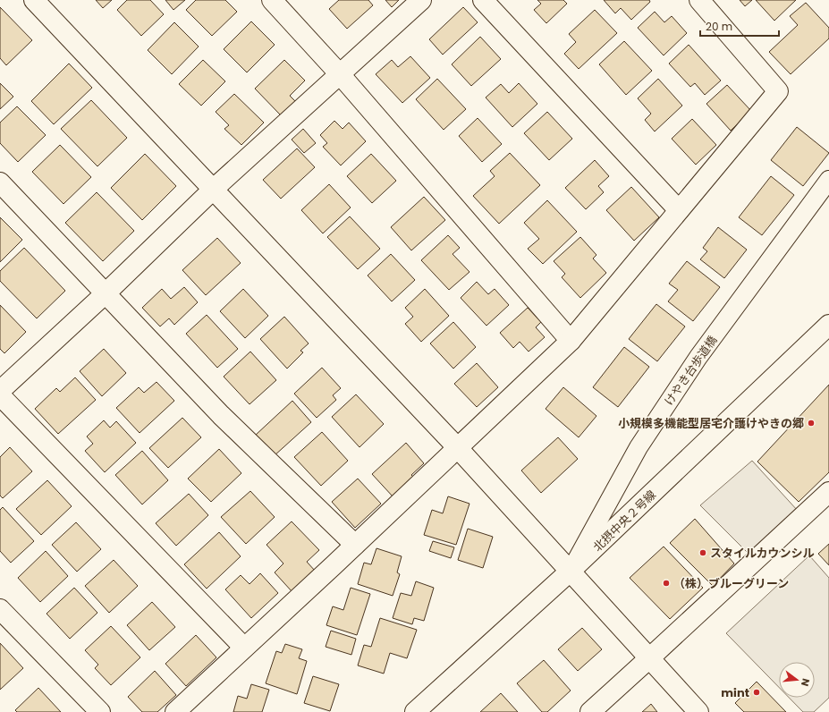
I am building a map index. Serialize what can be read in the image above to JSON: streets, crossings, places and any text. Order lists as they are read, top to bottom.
{
  "streets": {
    "street": ["けやき台歩道橋", "北摂中央２号線"]
  },
  "crossings": [
    ["けやき台歩道橋", "北摂中央２号線"]
  ],
  "places": [
    "小規模多機能型居宅介護けやきの郷",
    "スタイルカウンシル",
    "（株）ブルーグリーン",
    "mint"
  ],
  "scale_bar": "20 m",
  "north": "right"
}
